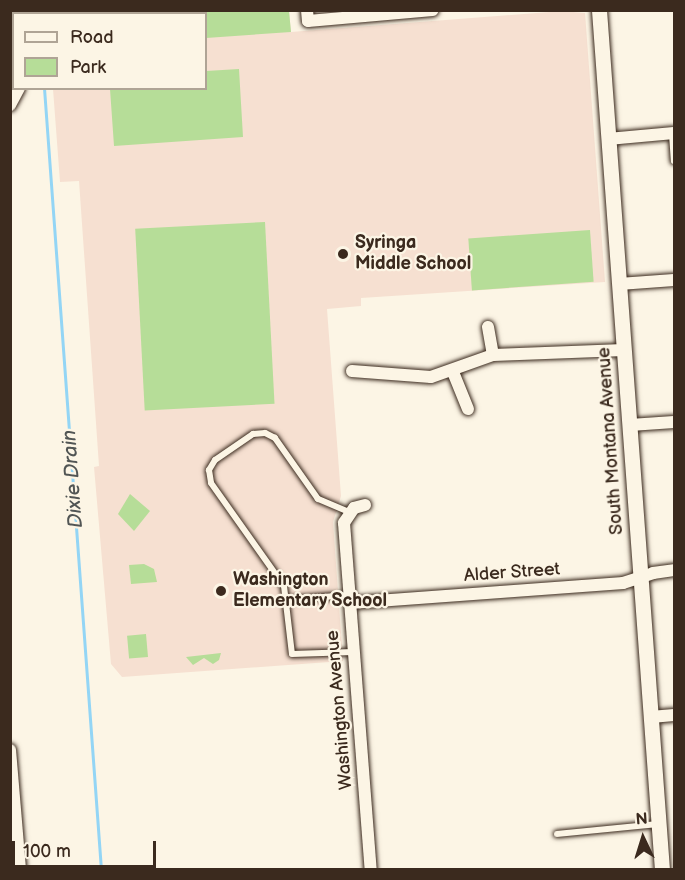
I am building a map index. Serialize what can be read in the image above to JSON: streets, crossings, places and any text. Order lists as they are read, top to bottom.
{
  "streets": {
    "street": ["South Montana Avenue", "Alder Street", "Washington Avenue"]
  },
  "crossings": [
    ["South Montana Avenue", "Alder Street"],
    ["Alder Street", "Washington Avenue"]
  ],
  "water": ["Dixie Drain"],
  "places": ["Syringa Middle School", "Washington Elementary School"],
  "legend": ["Road", "Park"],
  "scale_bar": "100 m",
  "north": "top"
}
